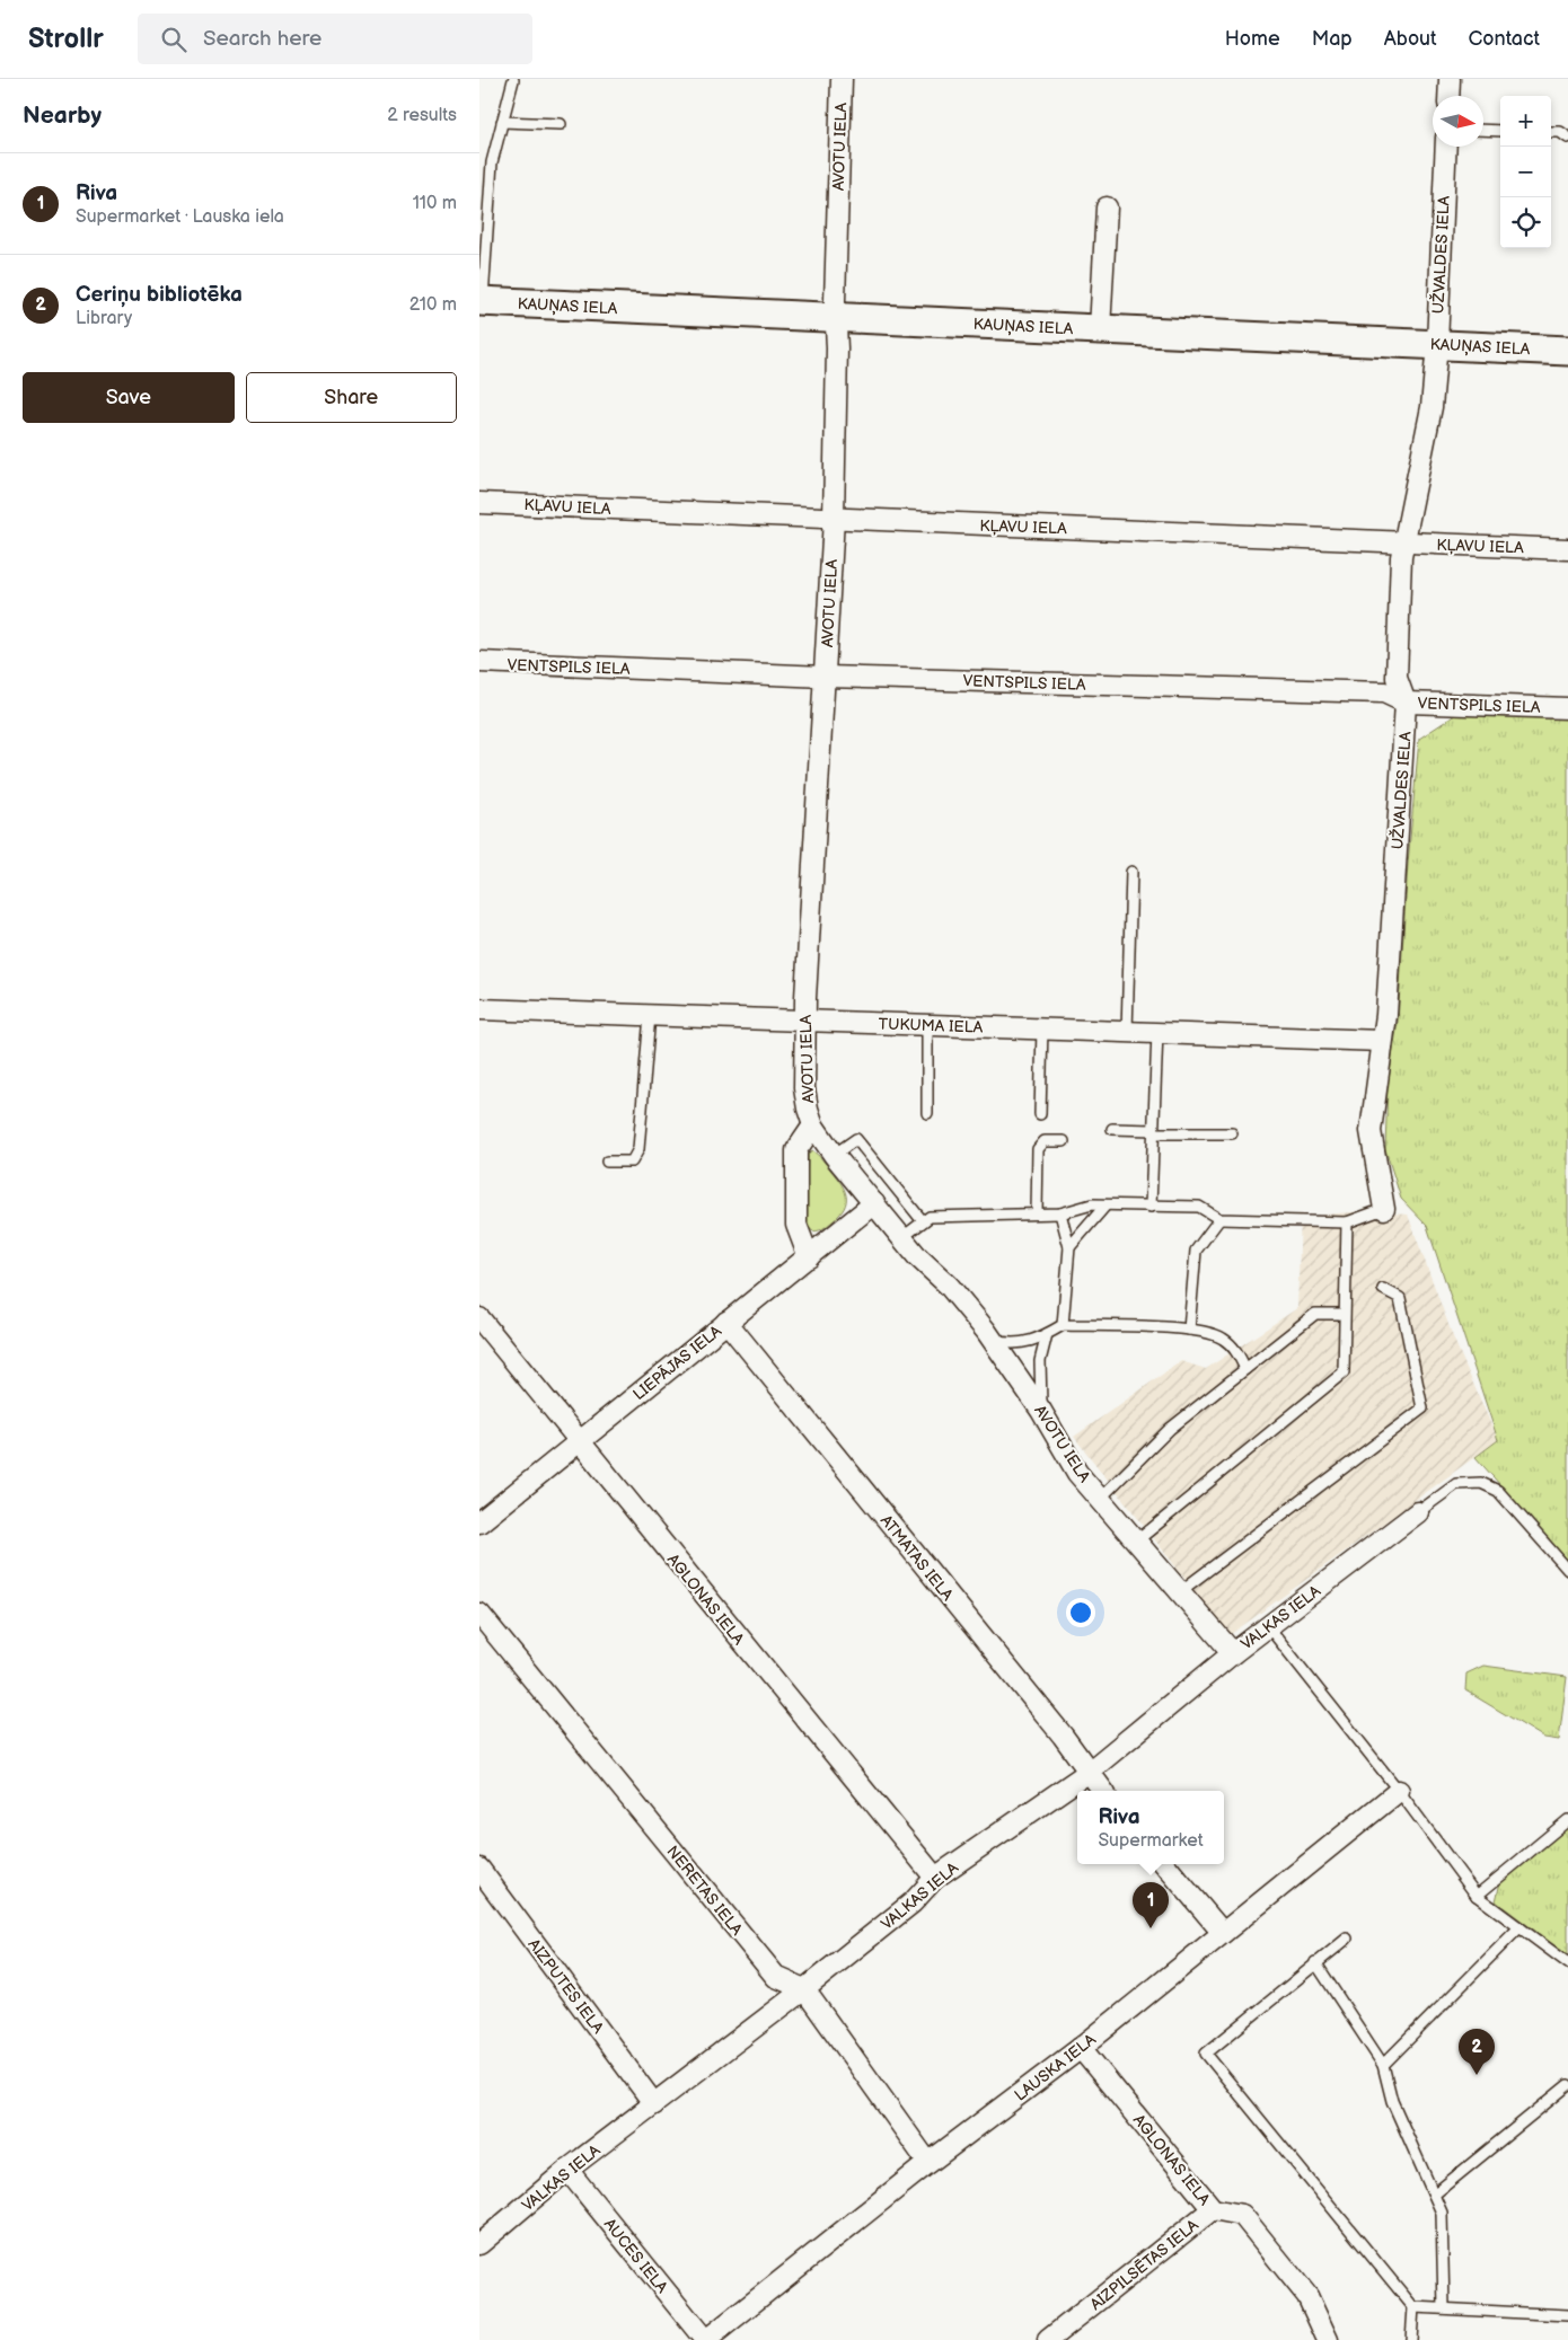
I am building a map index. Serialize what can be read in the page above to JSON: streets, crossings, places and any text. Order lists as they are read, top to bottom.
{
  "streets": {
    "street": [
      "AVOTU IELA",
      "UŽVALDES IELA",
      "KAUŅAS IELA",
      "KĻAVU IELA",
      "VENTSPILS IELA",
      "TUKUMA IELA",
      "LIEPĀJAS IELA",
      "ATMATAS IELA",
      "AGLONAS IELA",
      "VALKAS IELA",
      "NERETAS IELA",
      "AIZPUTES IELA",
      "LAUSKA IELA",
      "AUCES IELA",
      "AIZPILSĒTAS IELA"
    ]
  },
  "crossings": [
    ["AVOTU IELA", "KAUŅAS IELA"],
    ["AVOTU IELA", "KĻAVU IELA"],
    ["AVOTU IELA", "VENTSPILS IELA"],
    ["AVOTU IELA", "TUKUMA IELA"],
    ["AVOTU IELA", "LIEPĀJAS IELA"],
    ["AVOTU IELA", "VALKAS IELA"],
    ["UŽVALDES IELA", "KAUŅAS IELA"],
    ["UŽVALDES IELA", "KĻAVU IELA"],
    ["UŽVALDES IELA", "VENTSPILS IELA"],
    ["UŽVALDES IELA", "TUKUMA IELA"],
    ["LIEPĀJAS IELA", "ATMATAS IELA"],
    ["LIEPĀJAS IELA", "AGLONAS IELA"],
    ["ATMATAS IELA", "VALKAS IELA"],
    ["AGLONAS IELA", "VALKAS IELA"],
    ["AGLONAS IELA", "LAUSKA IELA"],
    ["AGLONAS IELA", "AIZPILSĒTAS IELA"],
    ["VALKAS IELA", "NERETAS IELA"],
    ["VALKAS IELA", "AIZPUTES IELA"],
    ["VALKAS IELA", "AUCES IELA"],
    ["LAUSKA IELA", "AUCES IELA"]
  ],
  "north": "right",
  "page": {
    "header": "Strollr",
    "search": "Search here",
    "nav": [
      "Home",
      "Map",
      "About",
      "Contact"
    ],
    "heading": ["Nearby", "2 results"],
    "map_buttons": ["+", "−"],
    "list": [
      {
        "mark": "1",
        "name": "Riva",
        "note": "Supermarket · Lauska iela",
        "value": "110 m"
      },
      {
        "mark": "2",
        "name": "Ceriņu bibliotēka",
        "note": "Library",
        "value": "210 m"
      }
    ],
    "buttons": ["Save", "Share"],
    "popup": ["Riva", "Supermarket"],
    "pins": ["1", "2"]
  }
}
